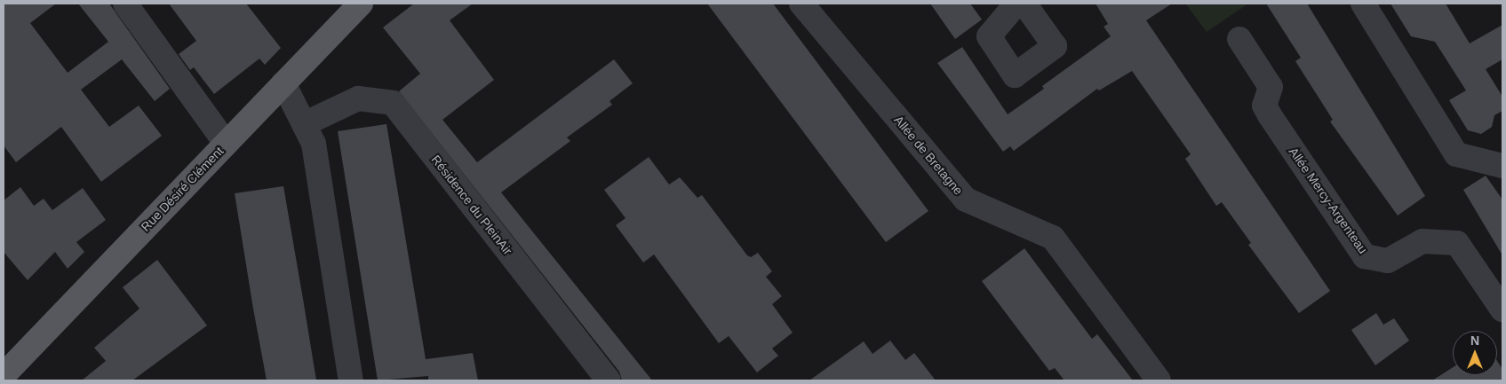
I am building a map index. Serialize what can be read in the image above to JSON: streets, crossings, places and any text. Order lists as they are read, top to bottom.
{
  "streets": {
    "main road": ["Rue Désiré Clément"],
    "street": ["Allée de Bretagne", "Allée Mercy-Argenteau", "Résidence du PleinAir"]
  },
  "north": "top"
}
